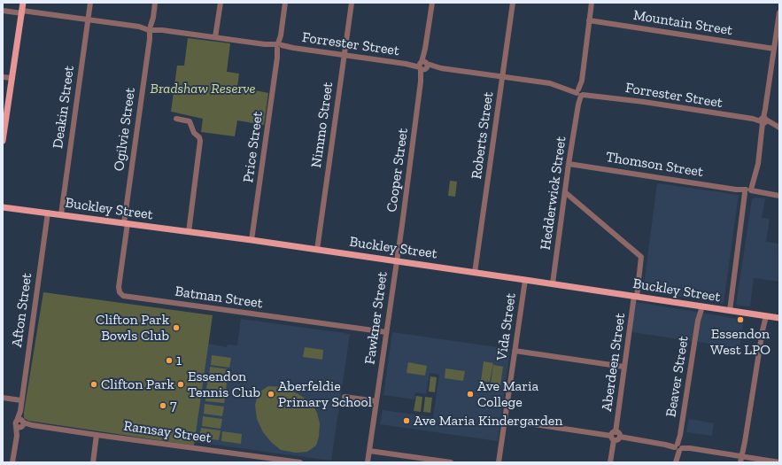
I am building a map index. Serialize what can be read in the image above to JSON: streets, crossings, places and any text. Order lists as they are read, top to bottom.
{
  "streets": {
    "main road": ["Buckley Street"],
    "street": [
      "Mountain Street",
      "Forrester Street",
      "Deakin Street",
      "Nimmo Street",
      "Ogilvie Street",
      "Roberts Street",
      "Price Street",
      "Thomson Street",
      "Cooper Street",
      "Hedderwick Street",
      "Batman Street",
      "Afton Street",
      "Fawkner Street",
      "Vida Street",
      "Aberdeen Street",
      "Beaver Street",
      "Ramsay Street"
    ]
  },
  "crossings": [
    ["Mountain Street", "Hedderwick Street"],
    ["Forrester Street", "Deakin Street"],
    ["Forrester Street", "Nimmo Street"],
    ["Forrester Street", "Ogilvie Street"],
    ["Forrester Street", "Roberts Street"],
    ["Forrester Street", "Price Street"],
    ["Forrester Street", "Cooper Street"],
    ["Forrester Street", "Hedderwick Street"],
    ["Deakin Street", "Buckley Street"],
    ["Nimmo Street", "Buckley Street"],
    ["Ogilvie Street", "Buckley Street"],
    ["Ogilvie Street", "Batman Street"],
    ["Roberts Street", "Buckley Street"],
    ["Price Street", "Buckley Street"],
    ["Thomson Street", "Hedderwick Street"],
    ["Cooper Street", "Buckley Street"],
    ["Cooper Street", "Fawkner Street"],
    ["Hedderwick Street", "Buckley Street"],
    ["Hedderwick Street", "Aberdeen Street"],
    ["Buckley Street", "Batman Street"],
    ["Buckley Street", "Afton Street"],
    ["Buckley Street", "Fawkner Street"],
    ["Buckley Street", "Vida Street"],
    ["Buckley Street", "Aberdeen Street"],
    ["Buckley Street", "Beaver Street"],
    ["Batman Street", "Fawkner Street"],
    ["Afton Street", "Ramsay Street"]
  ],
  "parks": ["Bradshaw Reserve"],
  "places": [
    "Essendon West LPO",
    "Clifton Park Bowls Club",
    "1",
    "Clifton Park",
    "Essendon Tennis Club",
    "Aberfeldie Primary School",
    "Ave Maria College",
    "7",
    "Ave Maria Kindergarden"
  ]
}
